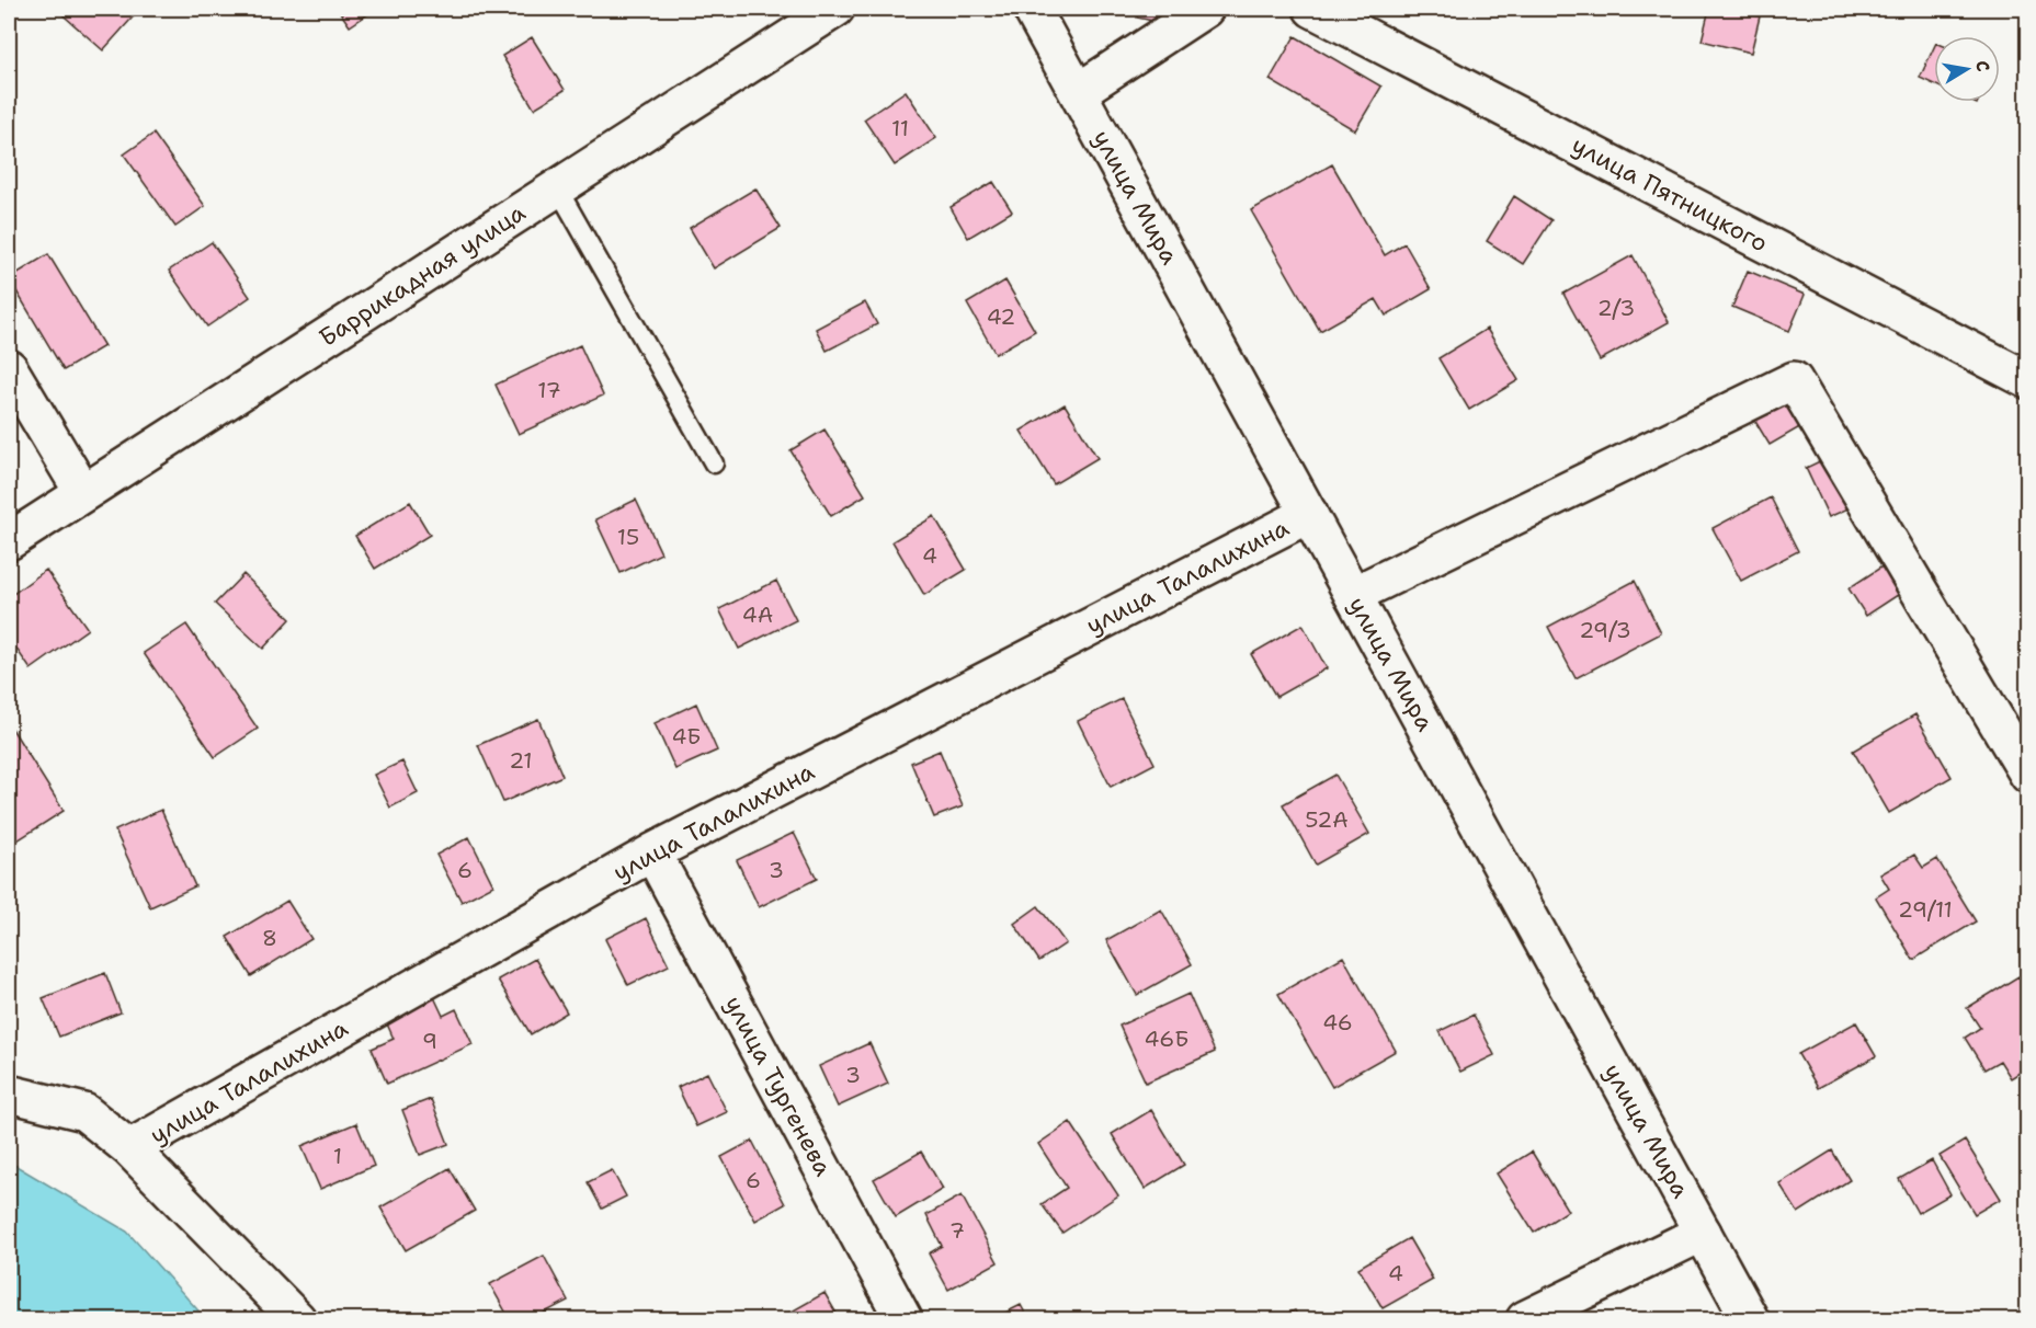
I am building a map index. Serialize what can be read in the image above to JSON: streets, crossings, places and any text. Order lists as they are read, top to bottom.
{
  "streets": {
    "street": [
      "улица Пятницкого",
      "улица Мира",
      "Баррикадная улица",
      "улица Талалихина",
      "улица Тургенева"
    ]
  },
  "crossings": [
    ["улица Мира", "улица Талалихина"],
    ["улица Талалихина", "улица Тургенева"]
  ],
  "house_numbers": [
    "11",
    "2/3",
    "42",
    "17",
    "15",
    "4",
    "4А",
    "29/3",
    "4Б",
    "21",
    "52А",
    "6",
    "3",
    "29/11",
    "8",
    "46",
    "46Б",
    "9",
    "3",
    "1",
    "6",
    "7",
    "4"
  ],
  "north": "right"
}
